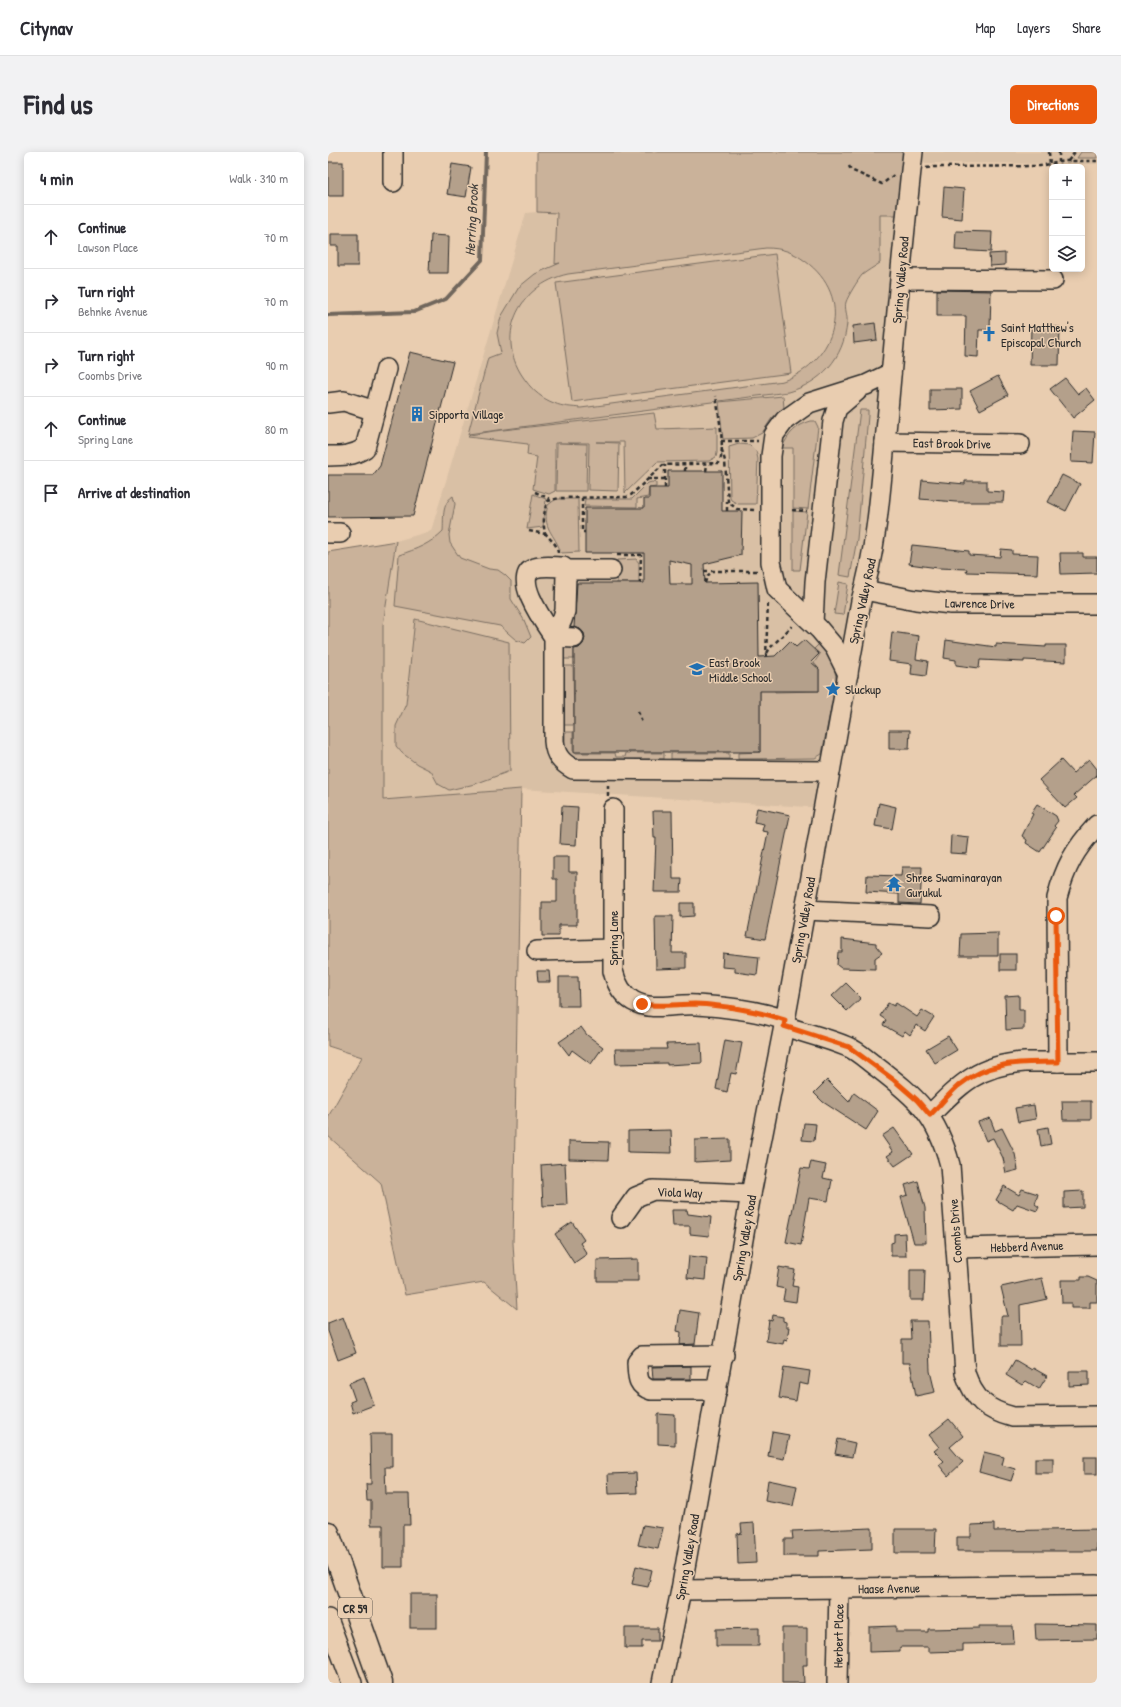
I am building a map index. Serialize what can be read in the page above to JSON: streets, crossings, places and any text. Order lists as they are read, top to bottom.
{
  "streets": {
    "main road": ["CR 59"],
    "street": [
      "Spring Valley Road",
      "East Brook Drive",
      "Lawrence Drive",
      "Spring Lane",
      "Viola Way",
      "Coombs Drive",
      "Hebberd Avenue",
      "Haase Avenue",
      "Herbert Place"
    ]
  },
  "crossings": [
    ["Spring Valley Road", "East Brook Drive"],
    ["Spring Valley Road", "Lawrence Drive"],
    ["Spring Valley Road", "Spring Lane"],
    ["Spring Valley Road", "Viola Way"],
    ["Spring Valley Road", "Coombs Drive"],
    ["Spring Valley Road", "Haase Avenue"],
    ["Spring Lane", "Coombs Drive"],
    ["Coombs Drive", "Hebberd Avenue"],
    ["Haase Avenue", "Herbert Place"]
  ],
  "water": ["Herring Brook"],
  "places": {
    "church": ["Saint Matthew's Episcopal Church"],
    "building": ["Sipporta Village"],
    "school or university": ["East Brook Middle School"],
    "place": ["Sluckup"],
    "temple": ["Shree Swaminarayan Gurukul"]
  },
  "page": {
    "header": "Citynav",
    "nav": ["Map", "Layers", "Share"],
    "title": "Find us",
    "buttons": "Directions",
    "heading": ["4 min", "Walk · 310 m"],
    "map_buttons": ["+", "−"],
    "list": [
      ["Continue", "Lawson Place", "70 m"],
      ["Turn right", "Behnke Avenue", "70 m"],
      ["Turn right", "Coombs Drive", "90 m"],
      ["Continue", "Spring Lane", "80 m"],
      "Arrive at destination"
    ]
  }
}
